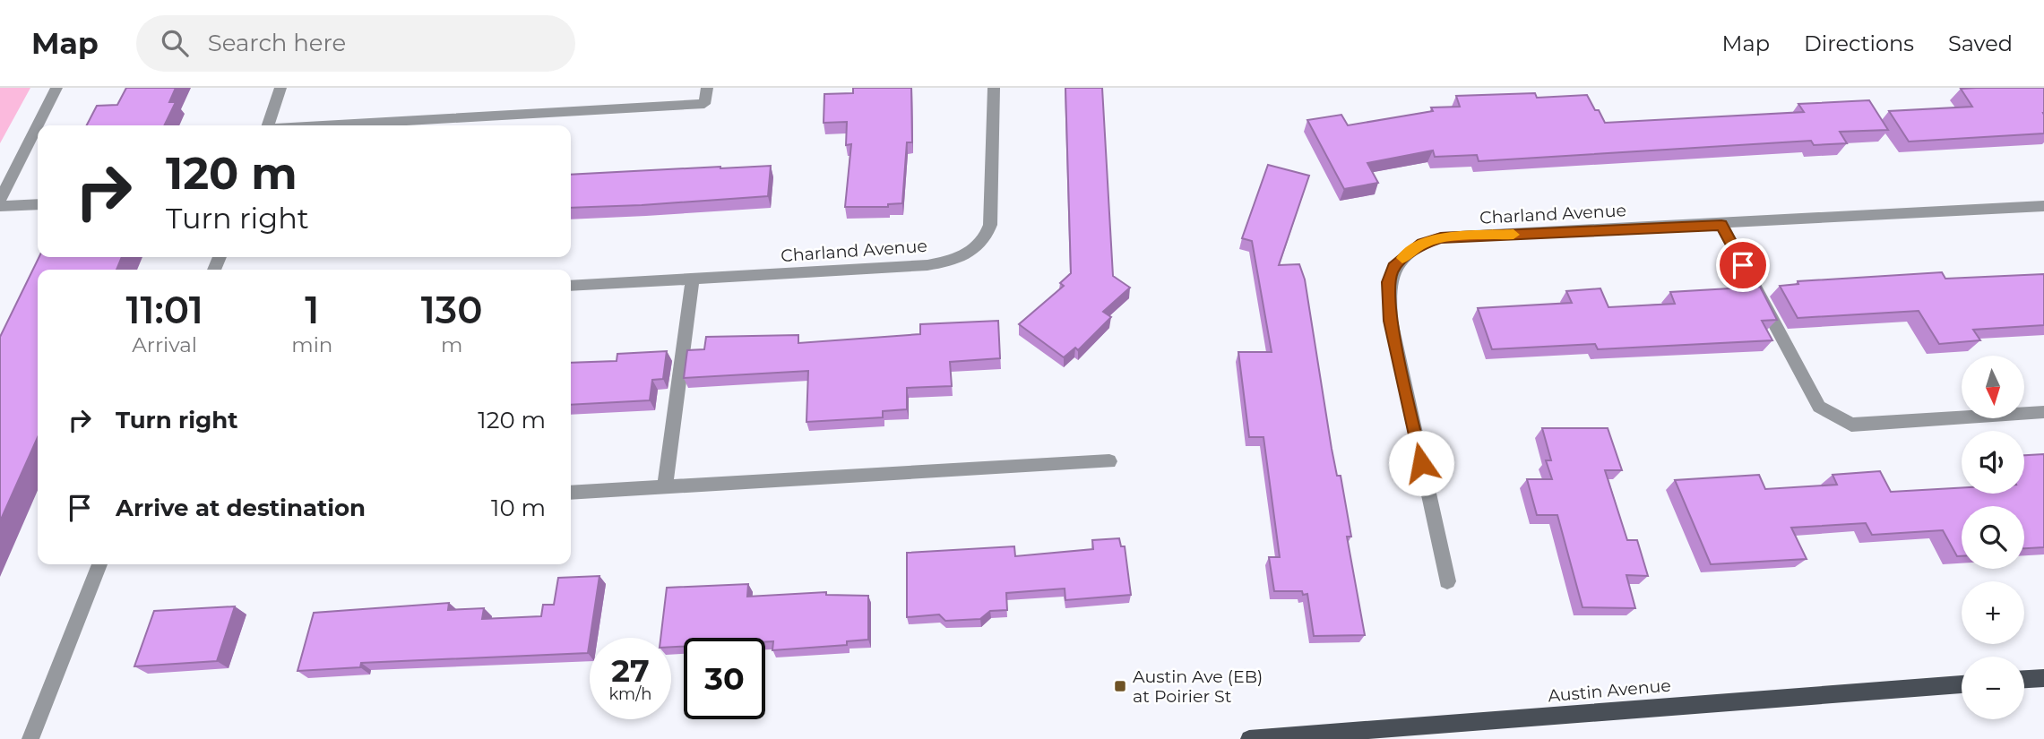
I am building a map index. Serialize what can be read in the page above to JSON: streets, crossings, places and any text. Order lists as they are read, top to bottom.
{
  "streets": {
    "main road": ["Austin Avenue"],
    "street": ["Charland Avenue"]
  },
  "places": {
    "transit": ["Austin Ave (EB) at Poirier St"]
  },
  "north": "bottom",
  "page": {
    "header": "Map",
    "search": "Search here",
    "nav": ["Map", "Directions", "Saved"],
    "turn": ["120 m", "Turn right"],
    "eta": [
      "11:01",
      "Arrival",
      "1",
      "min",
      "130",
      "m"
    ],
    "map_buttons": ["+", "−"],
    "list": [
      {
        "name": "Turn right",
        "value": "120 m"
      },
      {
        "name": "Arrive at destination",
        "value": "10 m"
      }
    ],
    "speed": "27 km/h",
    "limit": "30"
  }
}
